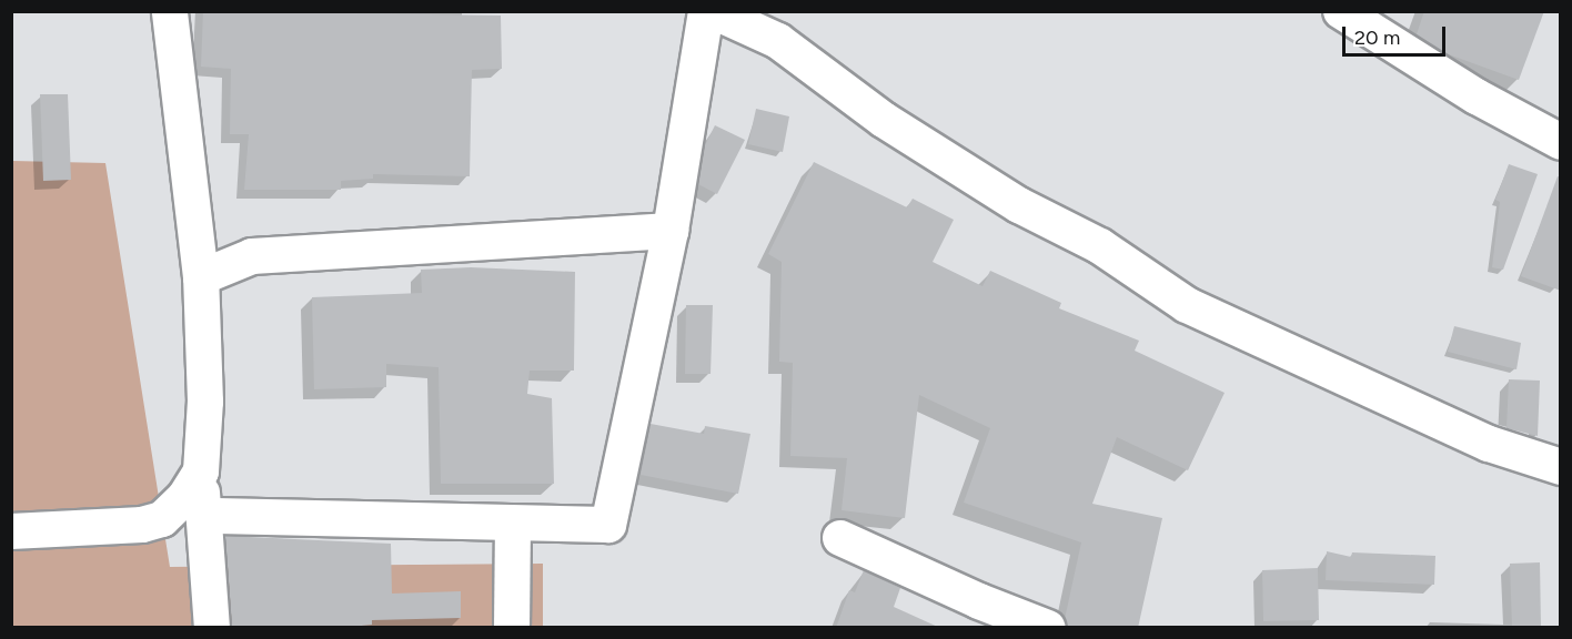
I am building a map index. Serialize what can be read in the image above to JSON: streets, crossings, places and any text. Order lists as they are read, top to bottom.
{
  "scale_bar": "20 m"
}
